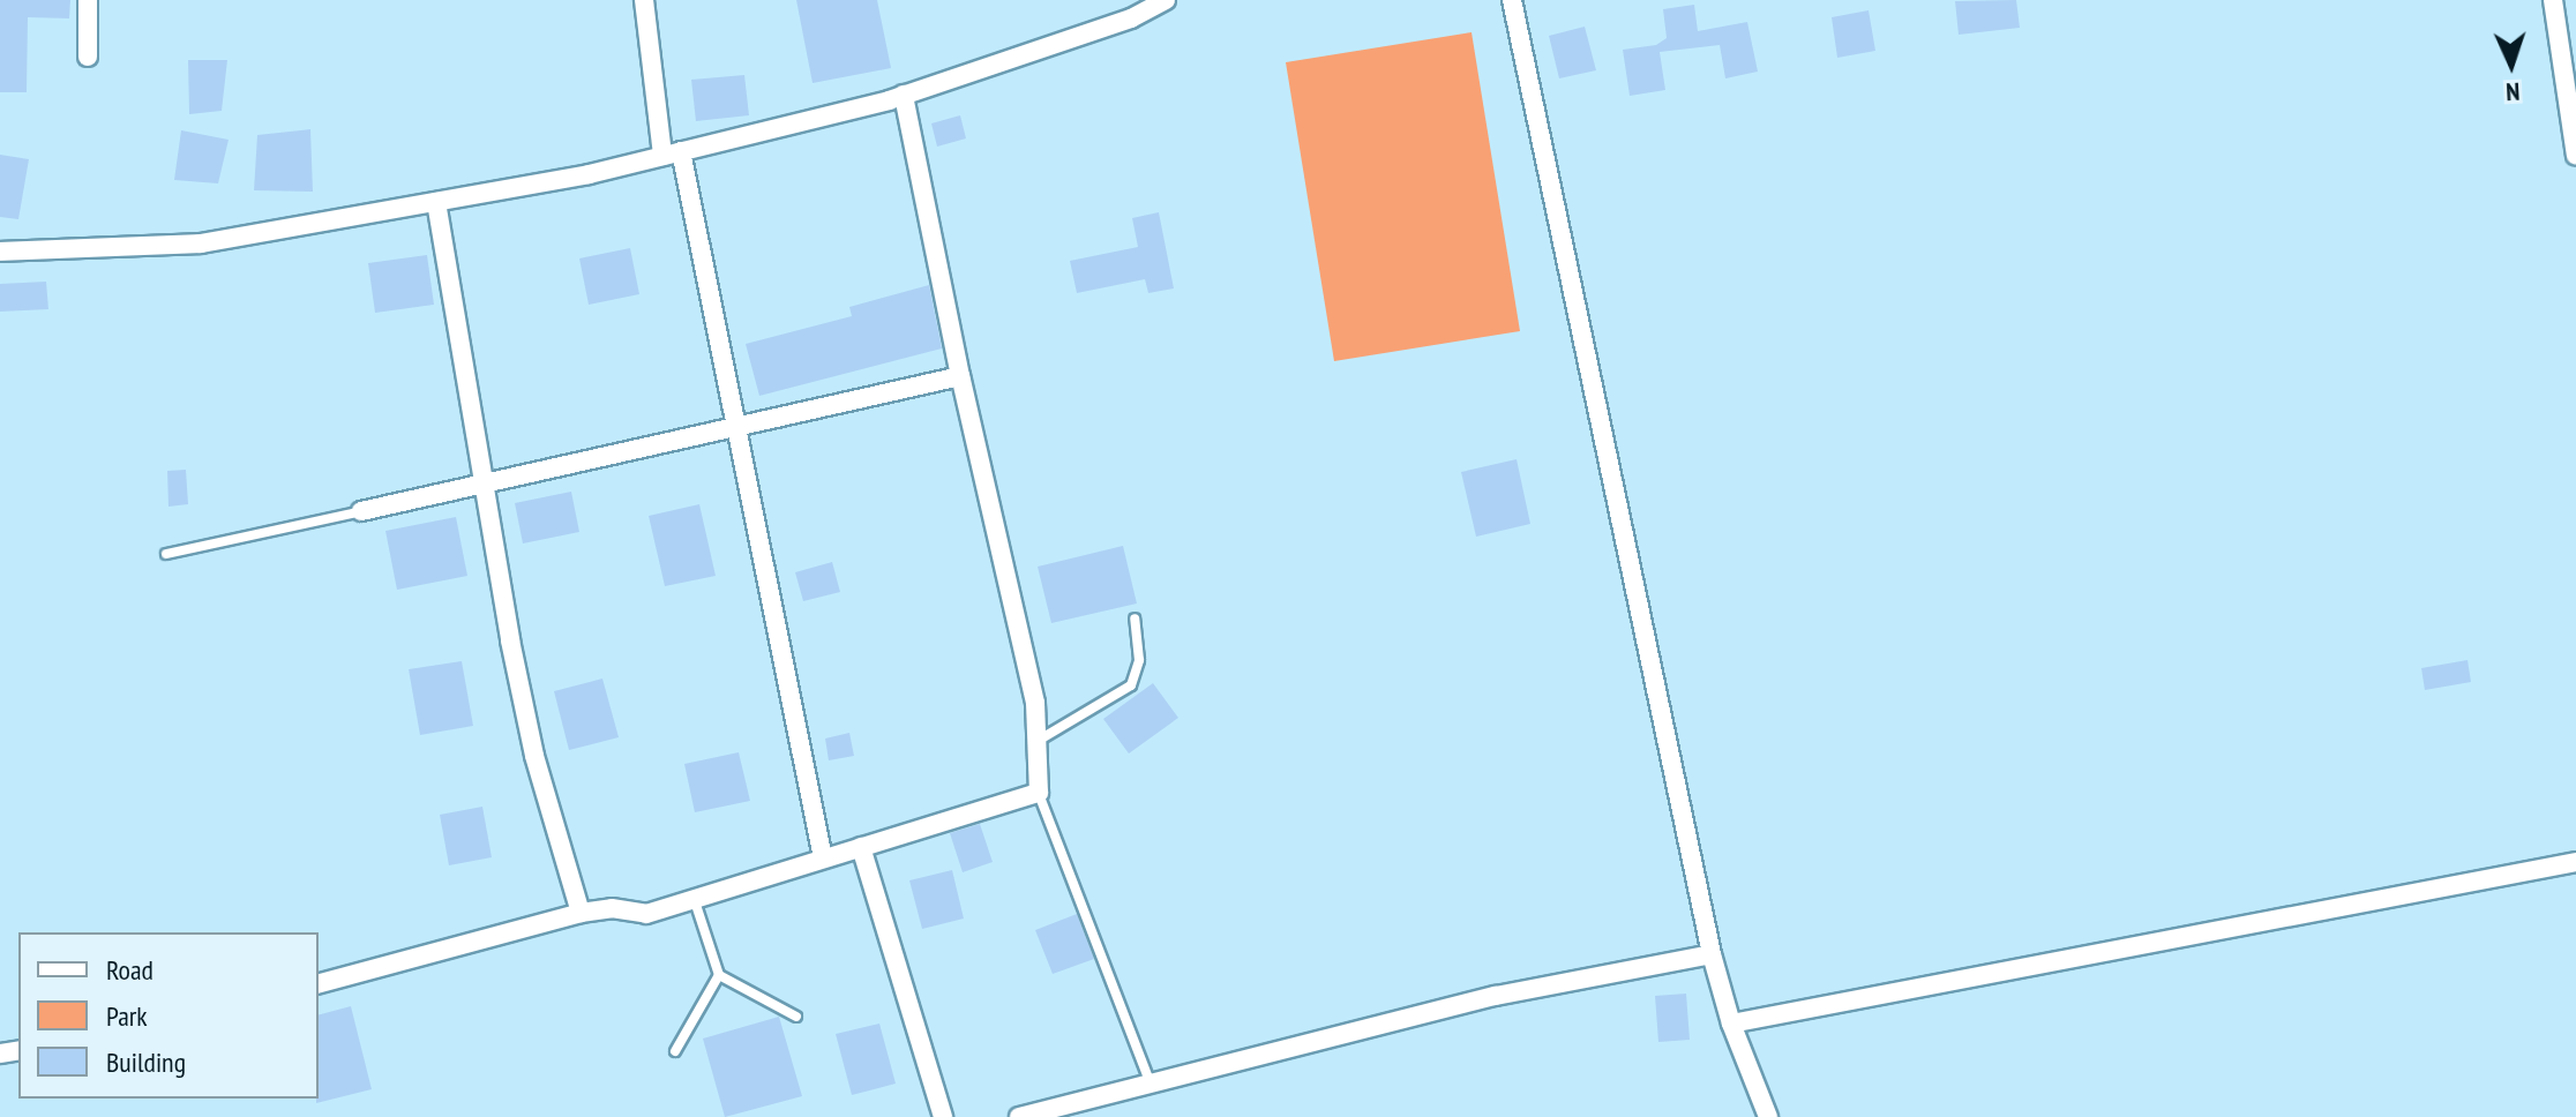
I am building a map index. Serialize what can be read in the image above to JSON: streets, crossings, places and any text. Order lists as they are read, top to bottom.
{
  "legend": ["Road", "Park", "Building"],
  "north": "bottom"
}
